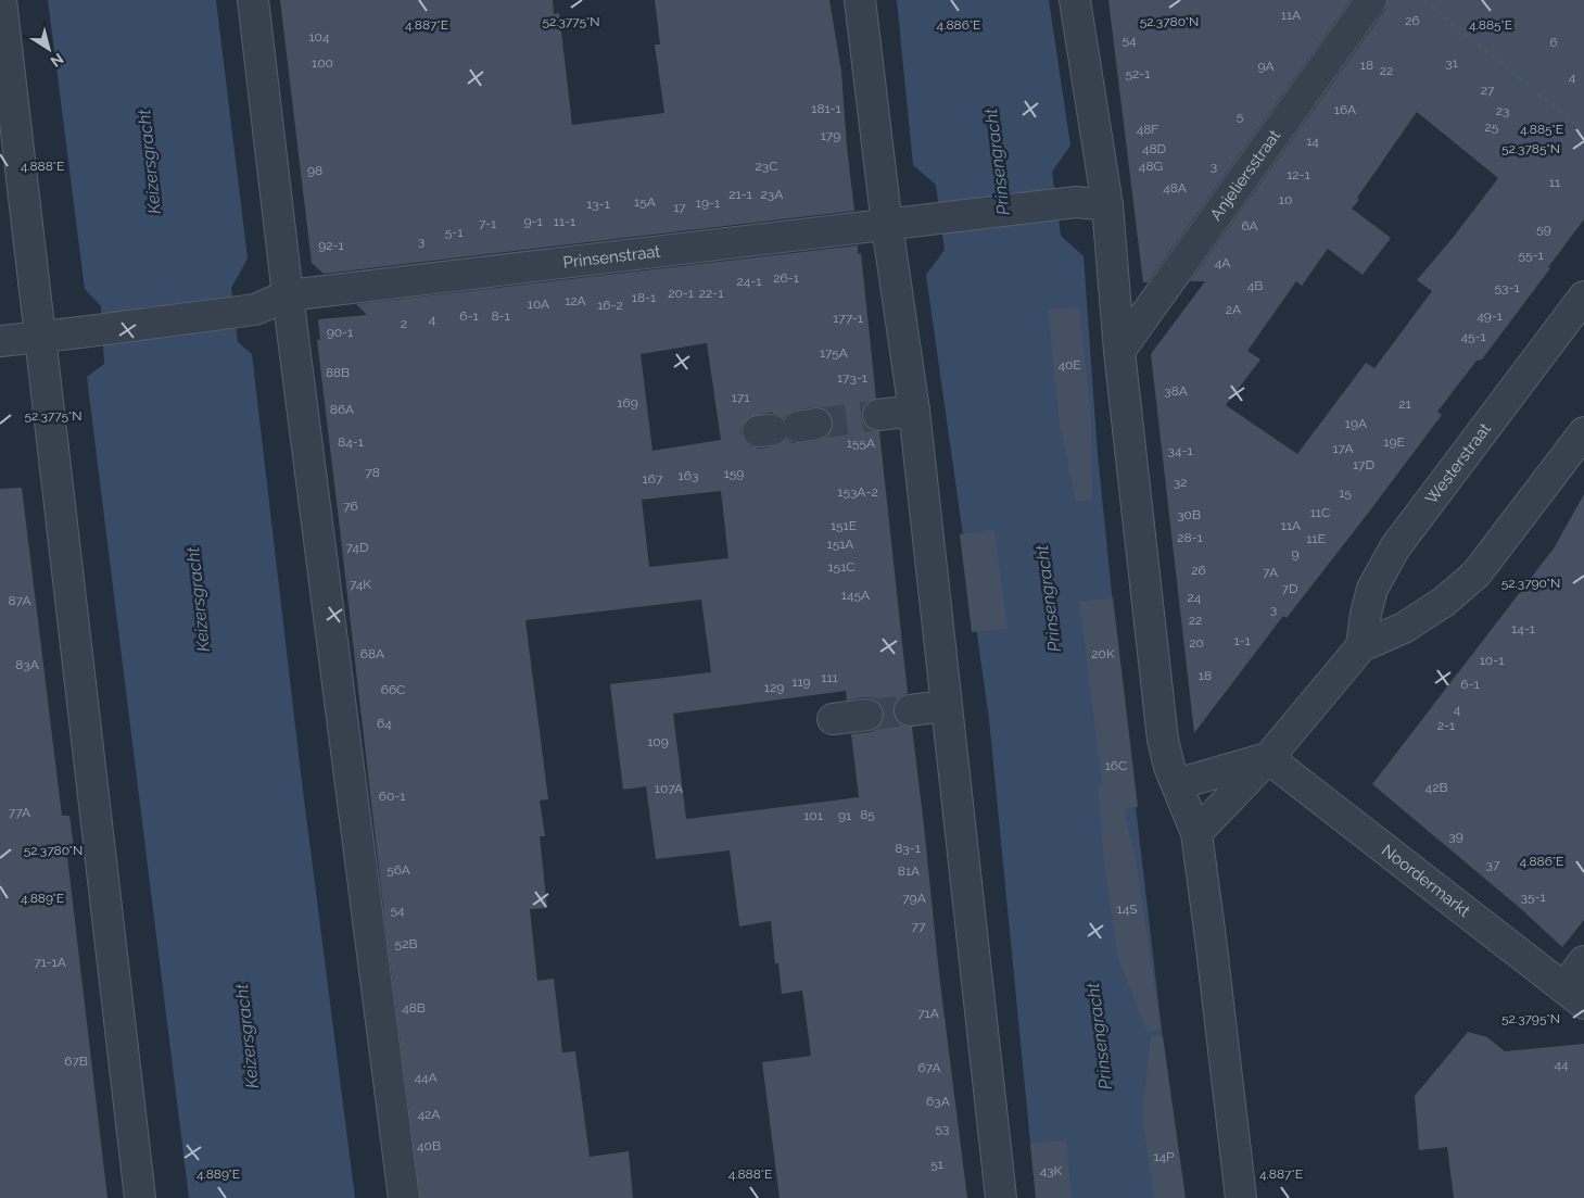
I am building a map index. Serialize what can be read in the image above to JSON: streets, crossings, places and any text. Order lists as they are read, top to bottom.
{
  "streets": {
    "street": [
      "Anjeliersstraat",
      "Prinsenstraat",
      "Westerstraat",
      "Noordermarkt"
    ]
  },
  "water": ["Keizersgracht", "Prinsengracht"],
  "house_numbers": [
    "11A",
    "26",
    "104",
    "54",
    "6",
    "100",
    "31",
    "18",
    "9A",
    "22",
    "52-1",
    "4",
    "27",
    "181-1",
    "16A",
    "23",
    "5",
    "25",
    "48F",
    "179",
    "14",
    "48D",
    "23C",
    "48G",
    "3",
    "98",
    "12-1",
    "11",
    "48A",
    "21-1",
    "23A",
    "10",
    "15A",
    "19-1",
    "13-1",
    "17",
    "9-1",
    "11-1",
    "7-1",
    "6A",
    "59",
    "5-1",
    "3",
    "92-1",
    "55-1",
    "4A",
    "26-1",
    "24-1",
    "4B",
    "53-1",
    "20-1",
    "22-1",
    "18-1",
    "12A",
    "10A",
    "16-2",
    "2A",
    "6-1",
    "8-1",
    "49-1",
    "177-1",
    "4",
    "2",
    "90-1",
    "45-1",
    "175A",
    "40E",
    "88B",
    "173-1",
    "38A",
    "171",
    "169",
    "21",
    "86A",
    "19A",
    "84-1",
    "19E",
    "155A",
    "17A",
    "34-1",
    "17D",
    "78",
    "159",
    "163",
    "167",
    "32",
    "153A-2",
    "15",
    "76",
    "11C",
    "30B",
    "151E",
    "11A",
    "28-1",
    "11E",
    "151A",
    "74D",
    "9",
    "151C",
    "26",
    "7A",
    "74K",
    "7D",
    "145A",
    "24",
    "87A",
    "3",
    "22",
    "14-1",
    "1-1",
    "20",
    "68A",
    "20K",
    "10-1",
    "83A",
    "18",
    "111",
    "119",
    "6-1",
    "129",
    "66C",
    "4",
    "64",
    "2-1",
    "109",
    "16C",
    "42B",
    "107A",
    "60-1",
    "77A",
    "85",
    "101",
    "91",
    "39",
    "83-1",
    "37",
    "56A",
    "81A",
    "35-1",
    "79A",
    "14S",
    "54",
    "77",
    "52B",
    "71-1A",
    "48B",
    "71A",
    "67B",
    "44",
    "67A",
    "44A",
    "63A",
    "42A",
    "53",
    "40B",
    "14P",
    "51",
    "43K"
  ],
  "north": "bottom right",
  "coordinates": [
    "52.3775°N",
    "52.3780°N",
    "4.885°E",
    "4.887°E",
    "4.886°E",
    "52.3785°N",
    "4.888°E",
    "52.3790°N",
    "4.889°E",
    "52.3795°N"
  ]
}
